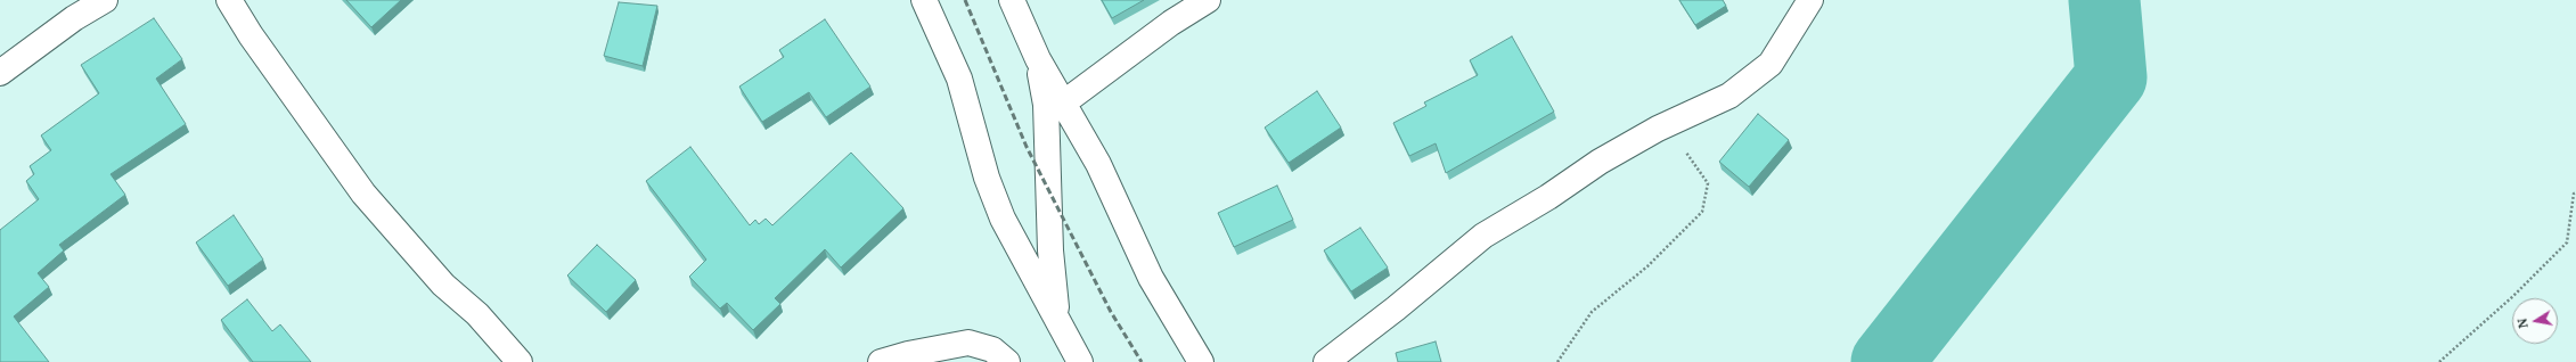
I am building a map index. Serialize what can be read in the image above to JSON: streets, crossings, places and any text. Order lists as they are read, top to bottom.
{
  "north": "left"
}
